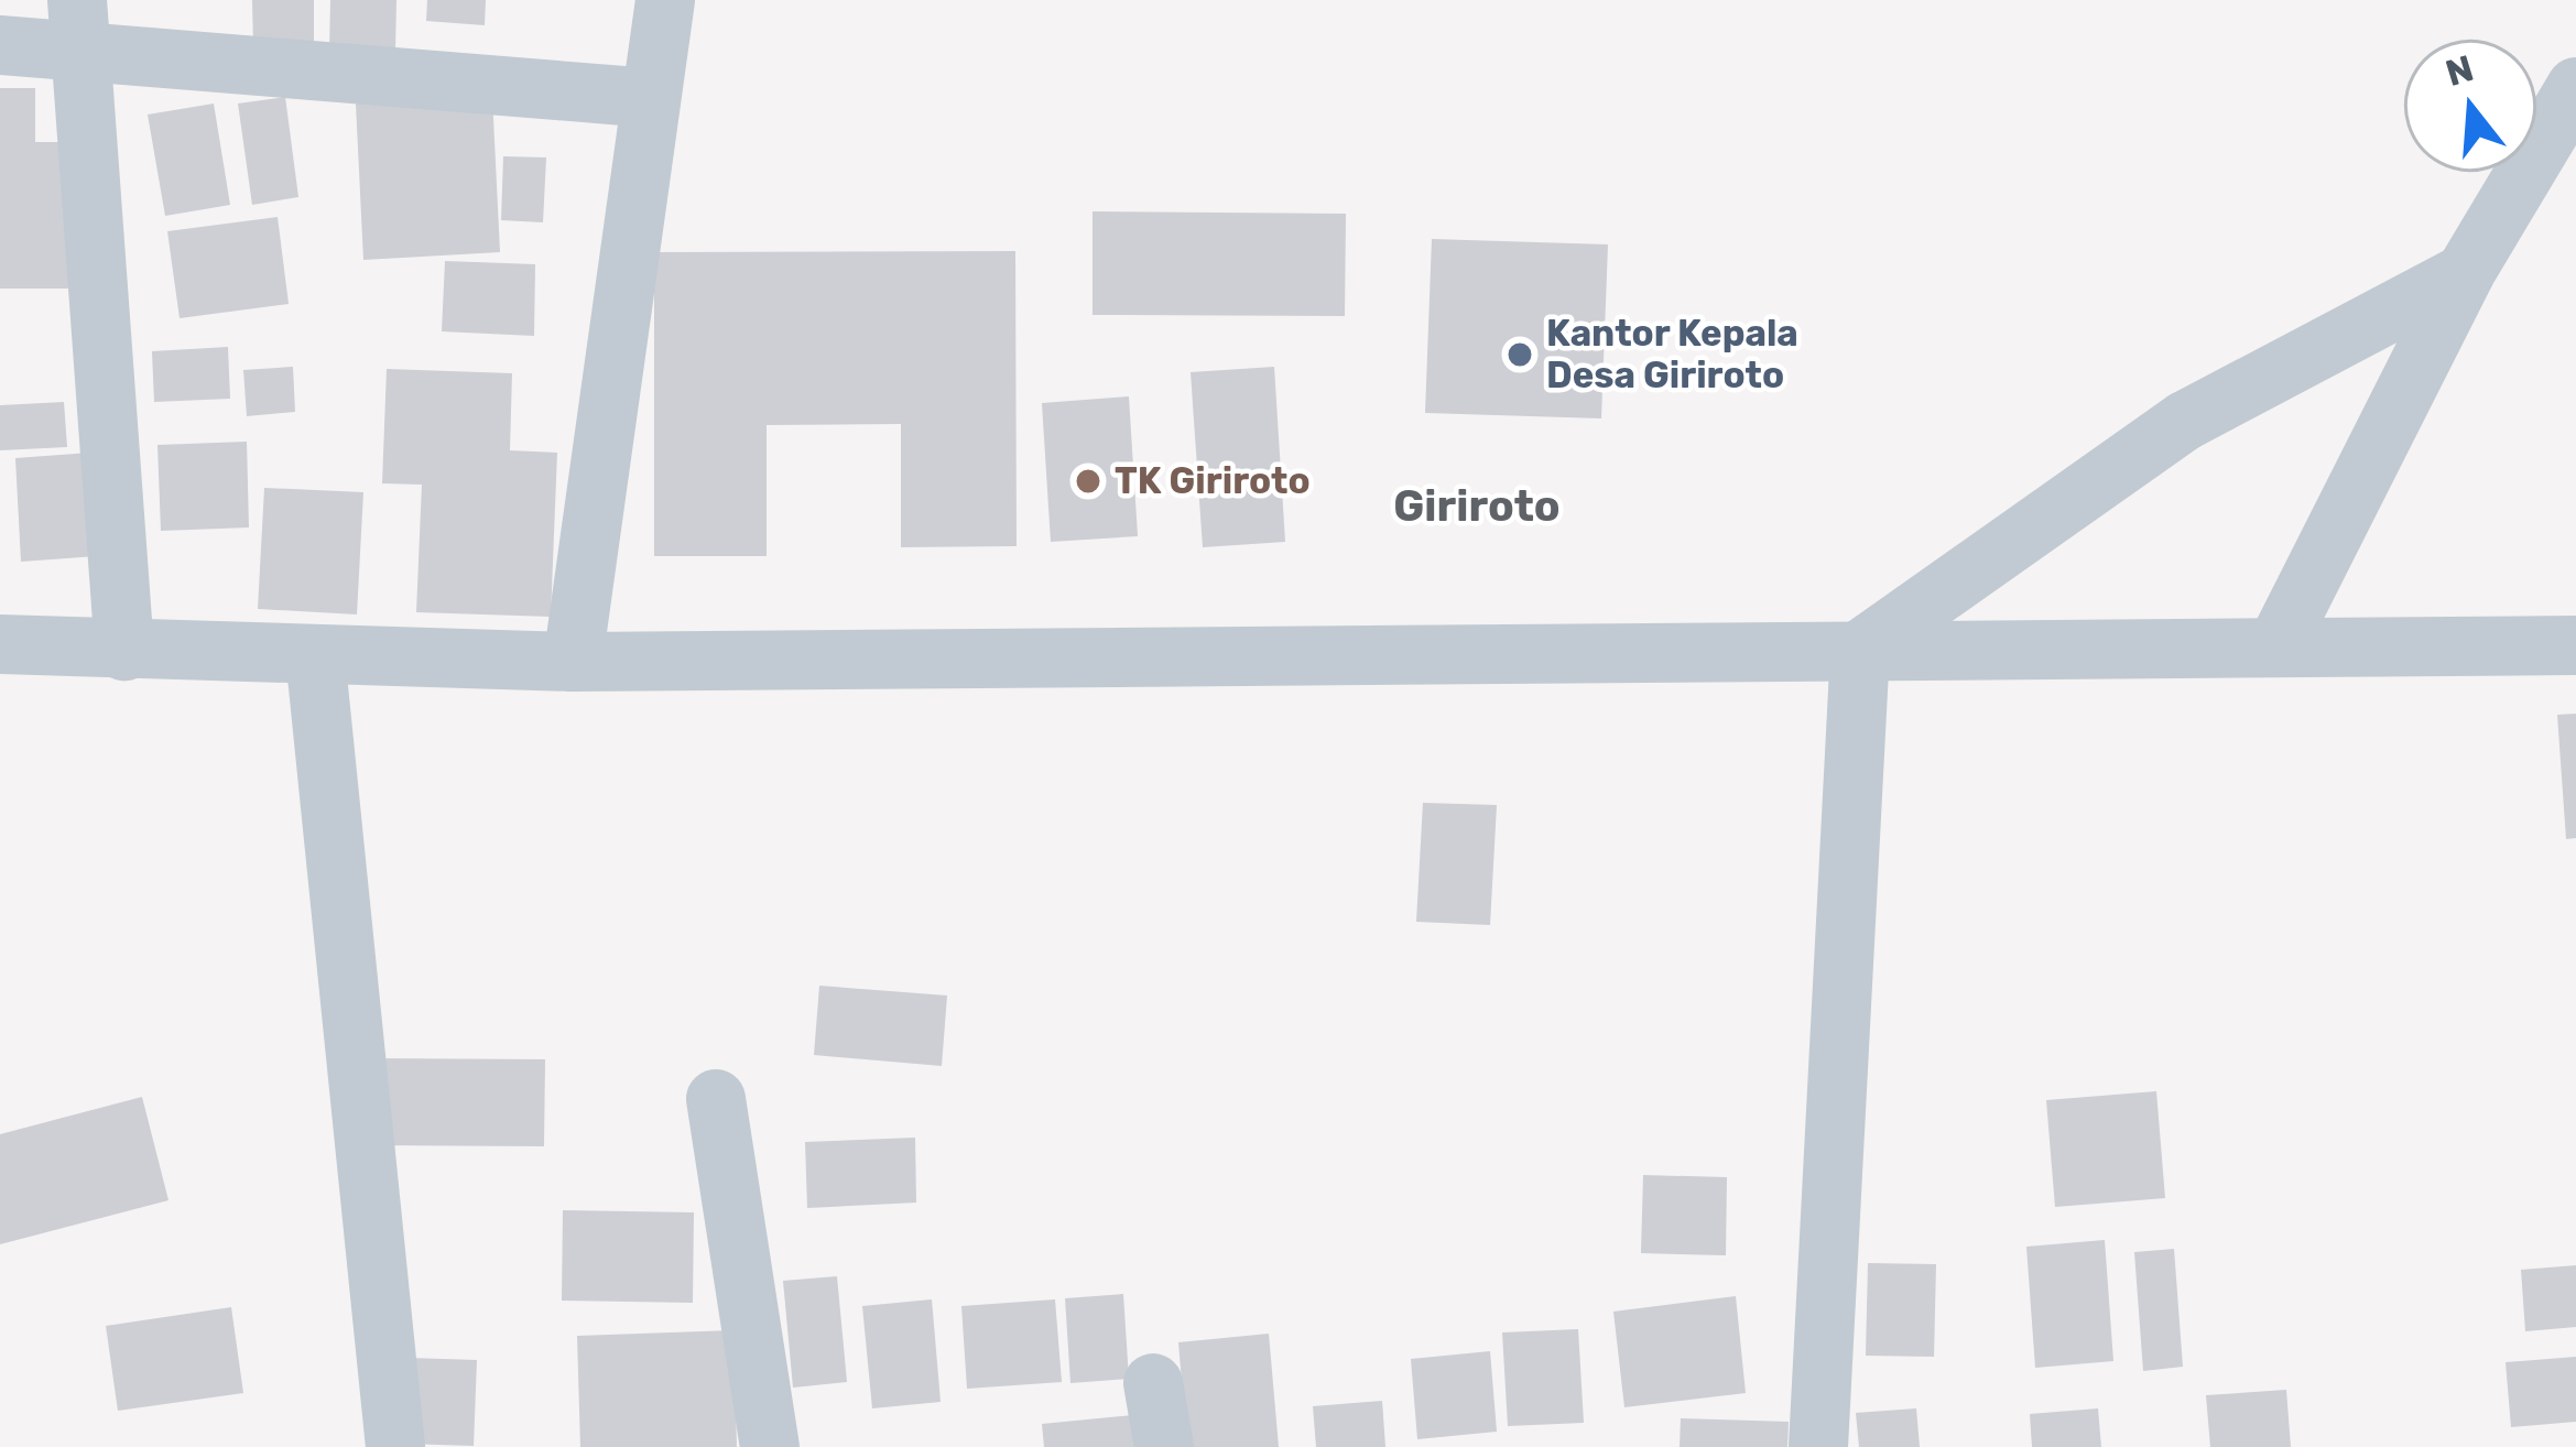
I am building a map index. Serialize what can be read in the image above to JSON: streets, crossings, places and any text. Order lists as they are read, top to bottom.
{
  "districts": ["Giriroto"],
  "places": ["Kantor Kepala Desa Giriroto", "TK Giriroto"],
  "north": "top"
}
